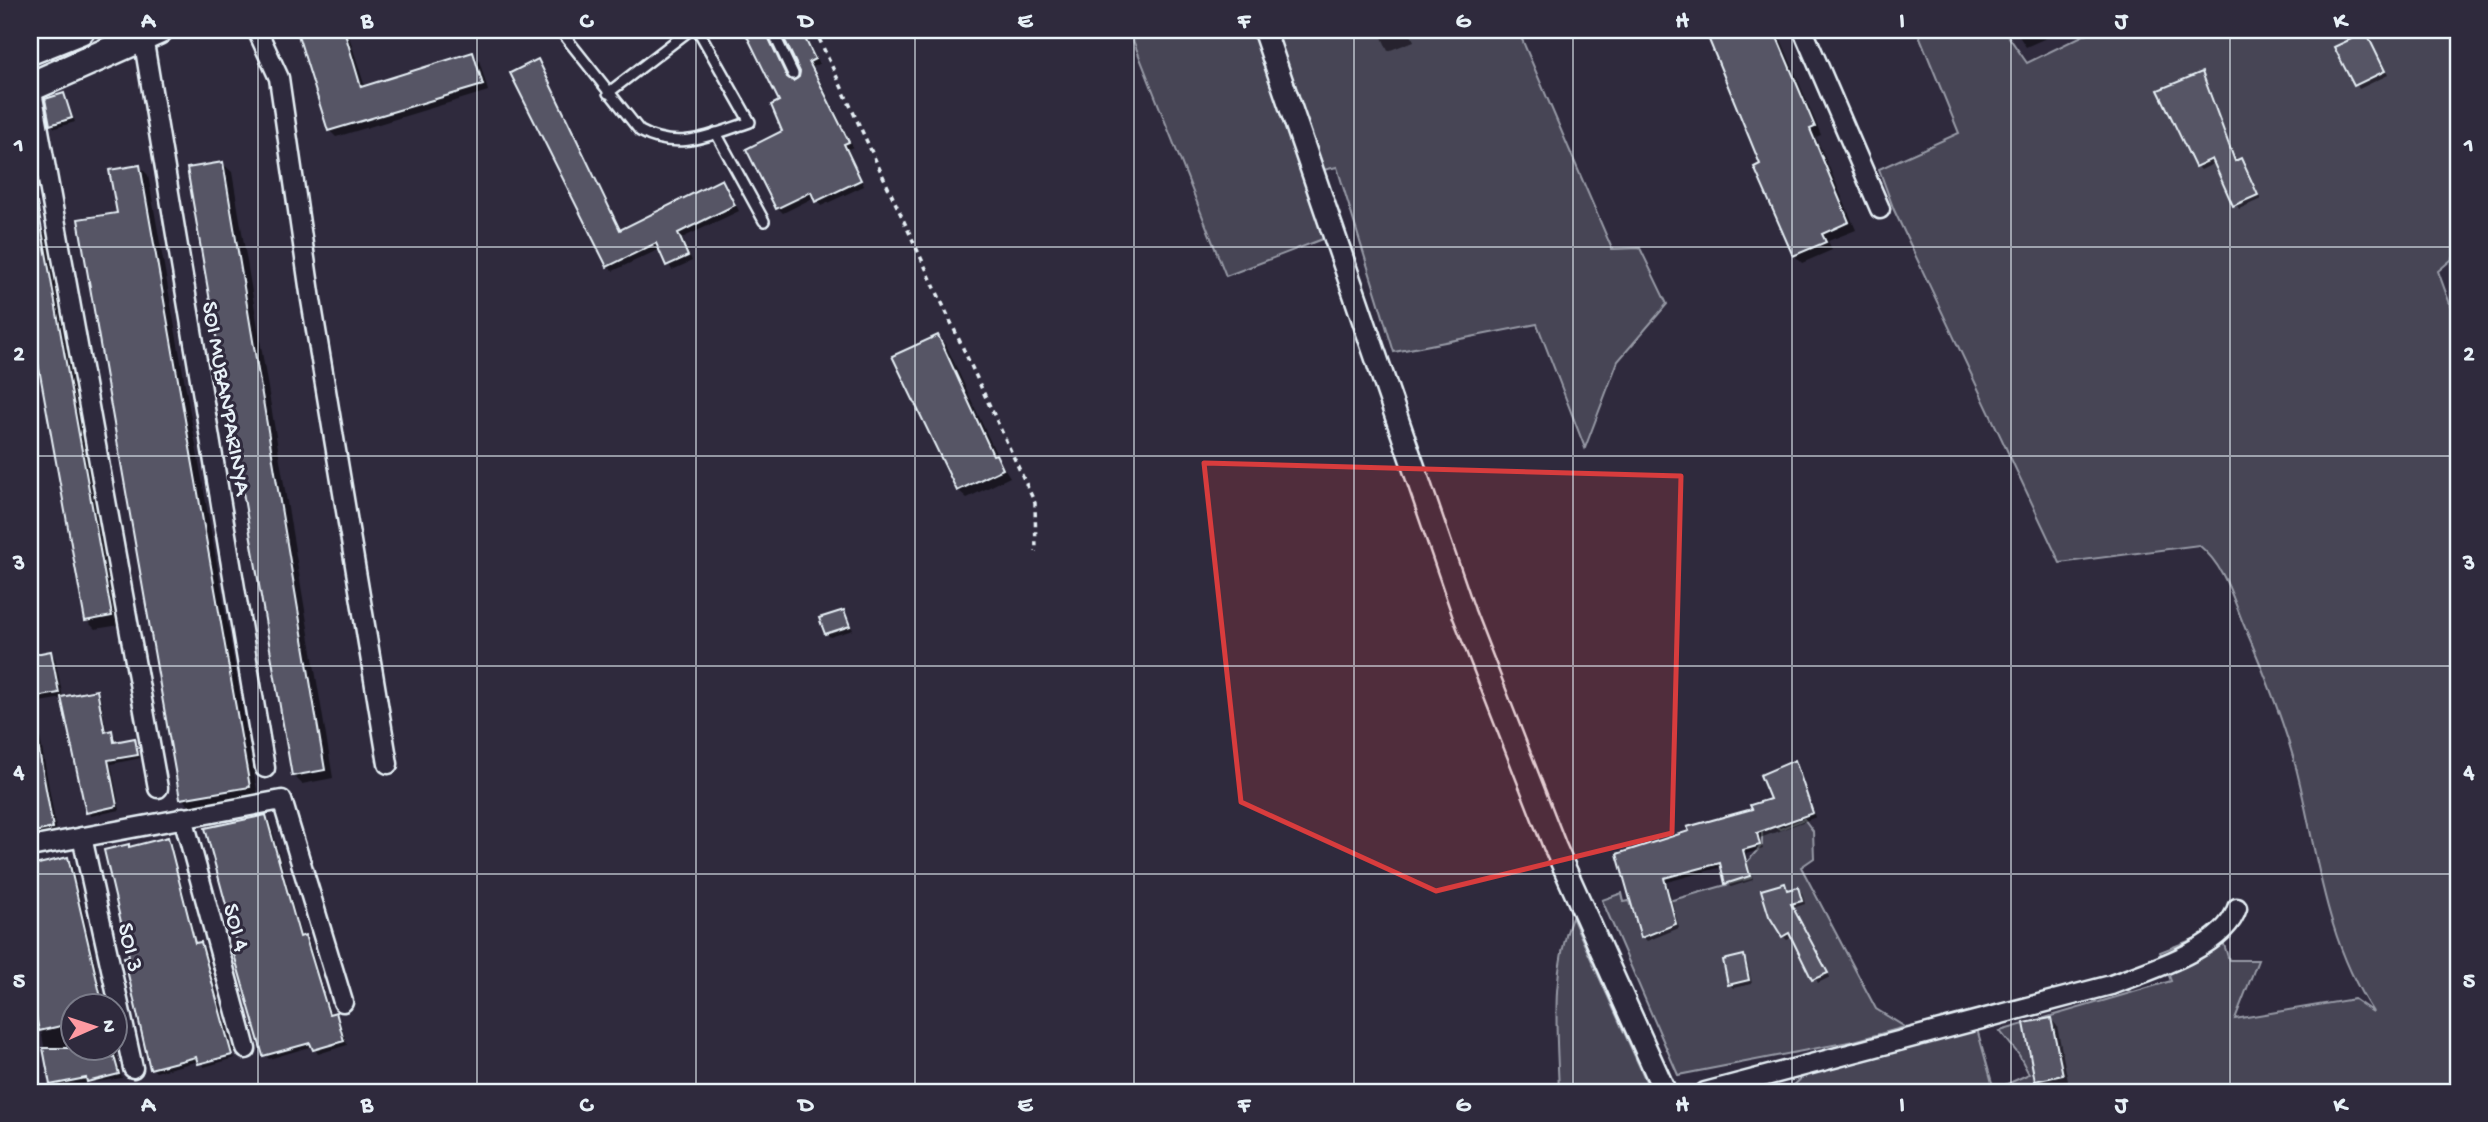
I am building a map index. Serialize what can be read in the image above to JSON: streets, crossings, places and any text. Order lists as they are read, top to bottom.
{
  "streets": {
    "street": ["SOI MUBANPARINYA", "SOI 4", "SOI 3"]
  },
  "north": "right",
  "grid": {
    "columns": [
      "A",
      "B",
      "C",
      "D",
      "E",
      "F",
      "G",
      "H",
      "I",
      "J",
      "K"
    ],
    "rows": [
      "1",
      "2",
      "3",
      "4",
      "5"
    ]
  }
}
